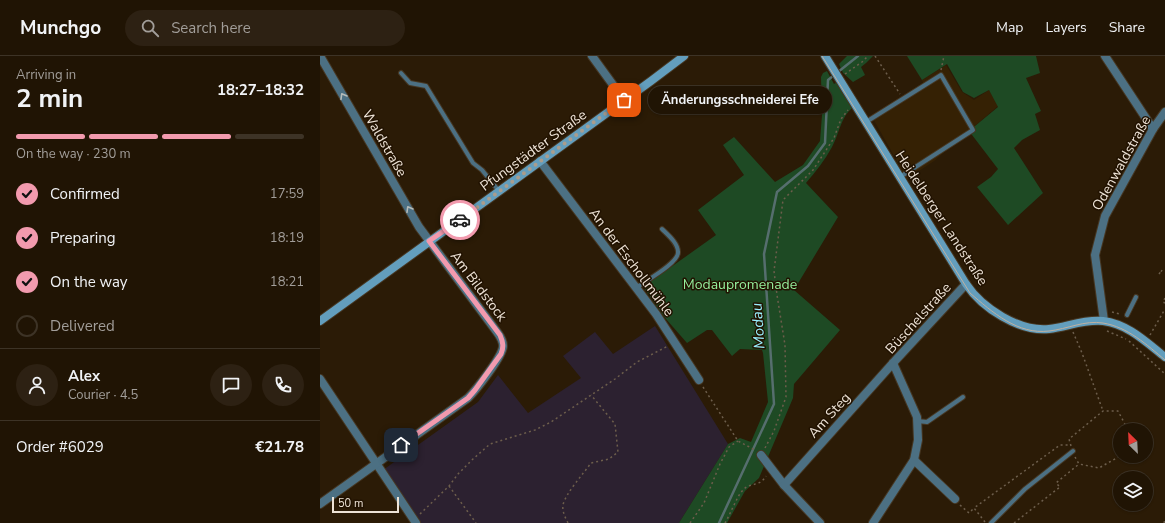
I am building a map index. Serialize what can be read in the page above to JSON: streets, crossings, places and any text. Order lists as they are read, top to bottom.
{
  "streets": {
    "street": [
      "Waldstraße",
      "Pfungstädter Straße",
      "Odenwaldstraße",
      "Heidelberger Landstraße",
      "An der Eschollmühle",
      "Am Bildstock",
      "Büschelstraße",
      "Am Steg"
    ]
  },
  "crossings": [
    ["Waldstraße", "Pfungstädter Straße"],
    ["Waldstraße", "Am Bildstock"],
    ["Pfungstädter Straße", "An der Eschollmühle"],
    ["Pfungstädter Straße", "Am Bildstock"],
    ["Odenwaldstraße", "Heidelberger Landstraße"],
    ["Heidelberger Landstraße", "Büschelstraße"],
    ["Büschelstraße", "Am Steg"]
  ],
  "one_way": ["Waldstraße"],
  "water": ["Modau"],
  "parks": ["Modaupromenade"],
  "places": ["Änderungsschneiderei Efe"],
  "scale_bar": "50 m",
  "north": "top left",
  "page": {
    "header": "Munchgo",
    "search": "Search here",
    "nav": ["Map", "Layers", "Share"],
    "heading": ["2 min", "Arriving in", "18:27–18:32"],
    "panel": [
      "Alex",
      "Courier · 4.5",
      "Order #6029",
      "€21.78"
    ],
    "bubble": "Änderungsschneiderei Efe",
    "bar": "On the way · 230 m",
    "list": [
      ["Confirmed", "17:59"],
      ["Preparing", "18:19"],
      ["On the way", "18:21"],
      "Delivered"
    ],
    "scale": "50 m"
  }
}
